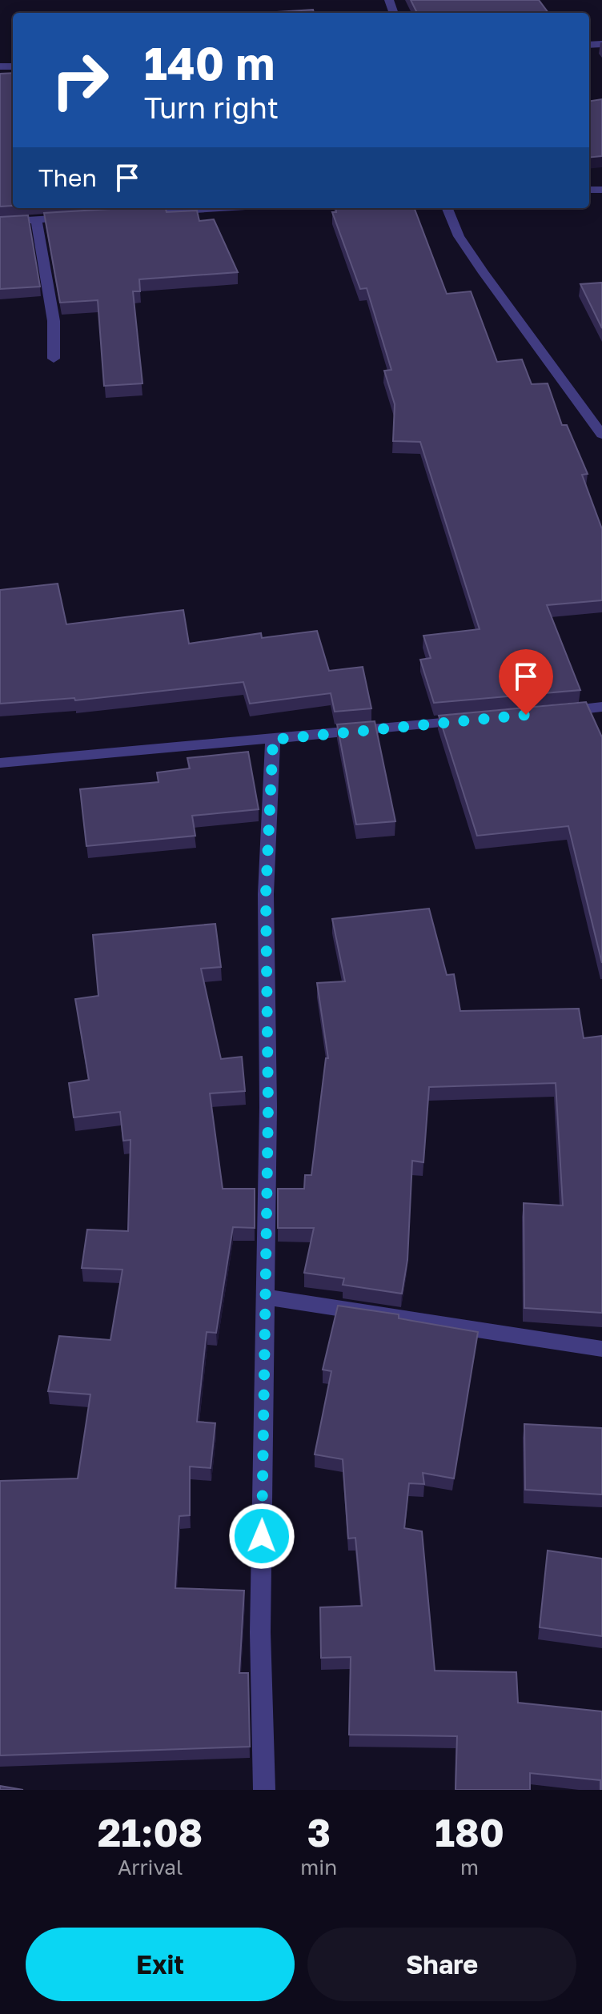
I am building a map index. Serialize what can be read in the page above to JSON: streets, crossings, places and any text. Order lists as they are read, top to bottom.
{
  "page": {
    "turn": ["140 m", "Turn right"],
    "then": "Then",
    "eta": [
      "21:08",
      "Arrival",
      "3",
      "min",
      "180",
      "m"
    ],
    "buttons": ["Exit", "Share"]
  }
}
